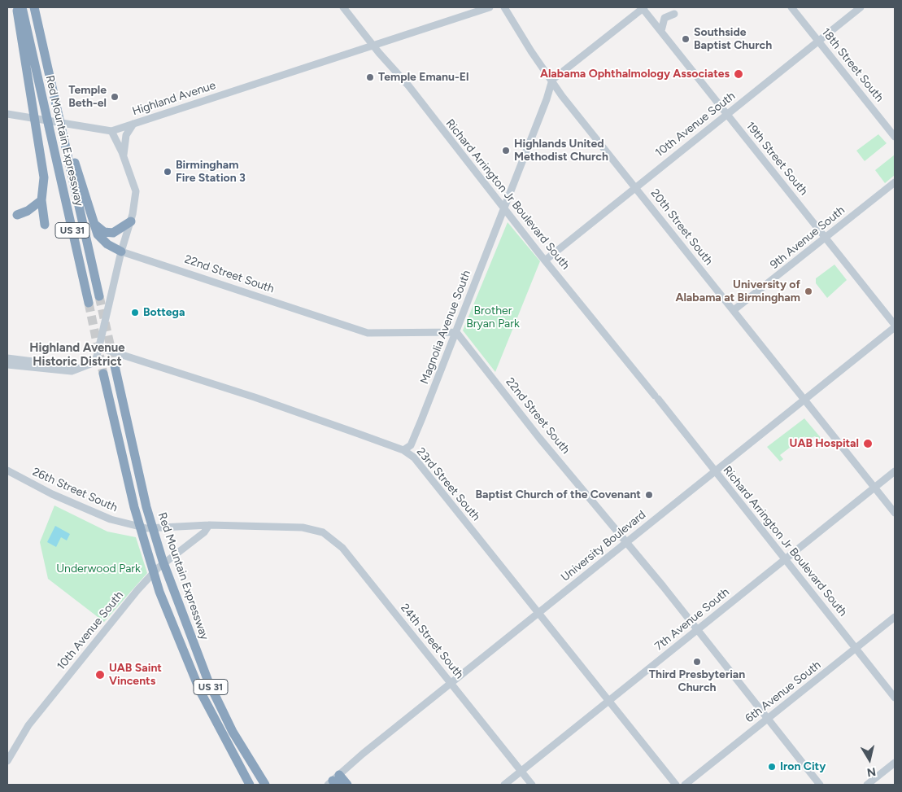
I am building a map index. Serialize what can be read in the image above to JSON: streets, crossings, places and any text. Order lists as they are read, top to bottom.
{
  "streets": {
    "highway": ["Red Mountain Expressway", "US 31"],
    "street": [
      "18th Street South",
      "Highland Avenue",
      "10th Avenue South",
      "19th Street South",
      "Richard Arrington Jr Boulevard South",
      "20th Street South",
      "9th Avenue South",
      "22nd Street South",
      "Magnolia Avenue South",
      "23rd Street South",
      "26th Street South",
      "University Boulevard",
      "7th Avenue South",
      "24th Street South",
      "6th Avenue South"
    ]
  },
  "crossings": [
    ["18th Street South", "10th Avenue South"],
    ["Highland Avenue", "Richard Arrington Jr Boulevard South"],
    ["10th Avenue South", "19th Street South"],
    ["10th Avenue South", "Richard Arrington Jr Boulevard South"],
    ["10th Avenue South", "20th Street South"],
    ["10th Avenue South", "26th Street South"],
    ["10th Avenue South", "24th Street South"],
    ["19th Street South", "9th Avenue South"],
    ["19th Street South", "University Boulevard"],
    ["Richard Arrington Jr Boulevard South", "Magnolia Avenue South"],
    ["Richard Arrington Jr Boulevard South", "University Boulevard"],
    ["Richard Arrington Jr Boulevard South", "7th Avenue South"],
    ["Richard Arrington Jr Boulevard South", "6th Avenue South"],
    ["20th Street South", "9th Avenue South"],
    ["20th Street South", "Magnolia Avenue South"],
    ["20th Street South", "University Boulevard"],
    ["20th Street South", "7th Avenue South"],
    ["22nd Street South", "Magnolia Avenue South"],
    ["22nd Street South", "University Boulevard"],
    ["22nd Street South", "7th Avenue South"],
    ["22nd Street South", "6th Avenue South"],
    ["Magnolia Avenue South", "23rd Street South"],
    ["23rd Street South", "University Boulevard"],
    ["23rd Street South", "7th Avenue South"],
    ["26th Street South", "24th Street South"],
    ["University Boulevard", "24th Street South"],
    ["7th Avenue South", "24th Street South"]
  ],
  "districts": ["Highland Avenue Historic District"],
  "parks": ["Brother Bryan Park", "Underwood Park"],
  "places": [
    "Southside Baptist Church",
    "Alabama Ophthalmology Associates",
    "Temple Emanu-El",
    "Temple Beth-el",
    "Highlands United Methodist Church",
    "Birmingham Fire Station 3",
    "University of Alabama at Birmingham",
    "Bottega",
    "UAB Hospital",
    "Baptist Church of the Covenant",
    "Third Presbyterian Church",
    "UAB Saint Vincents",
    "Iron City"
  ],
  "north": "bottom"
}
